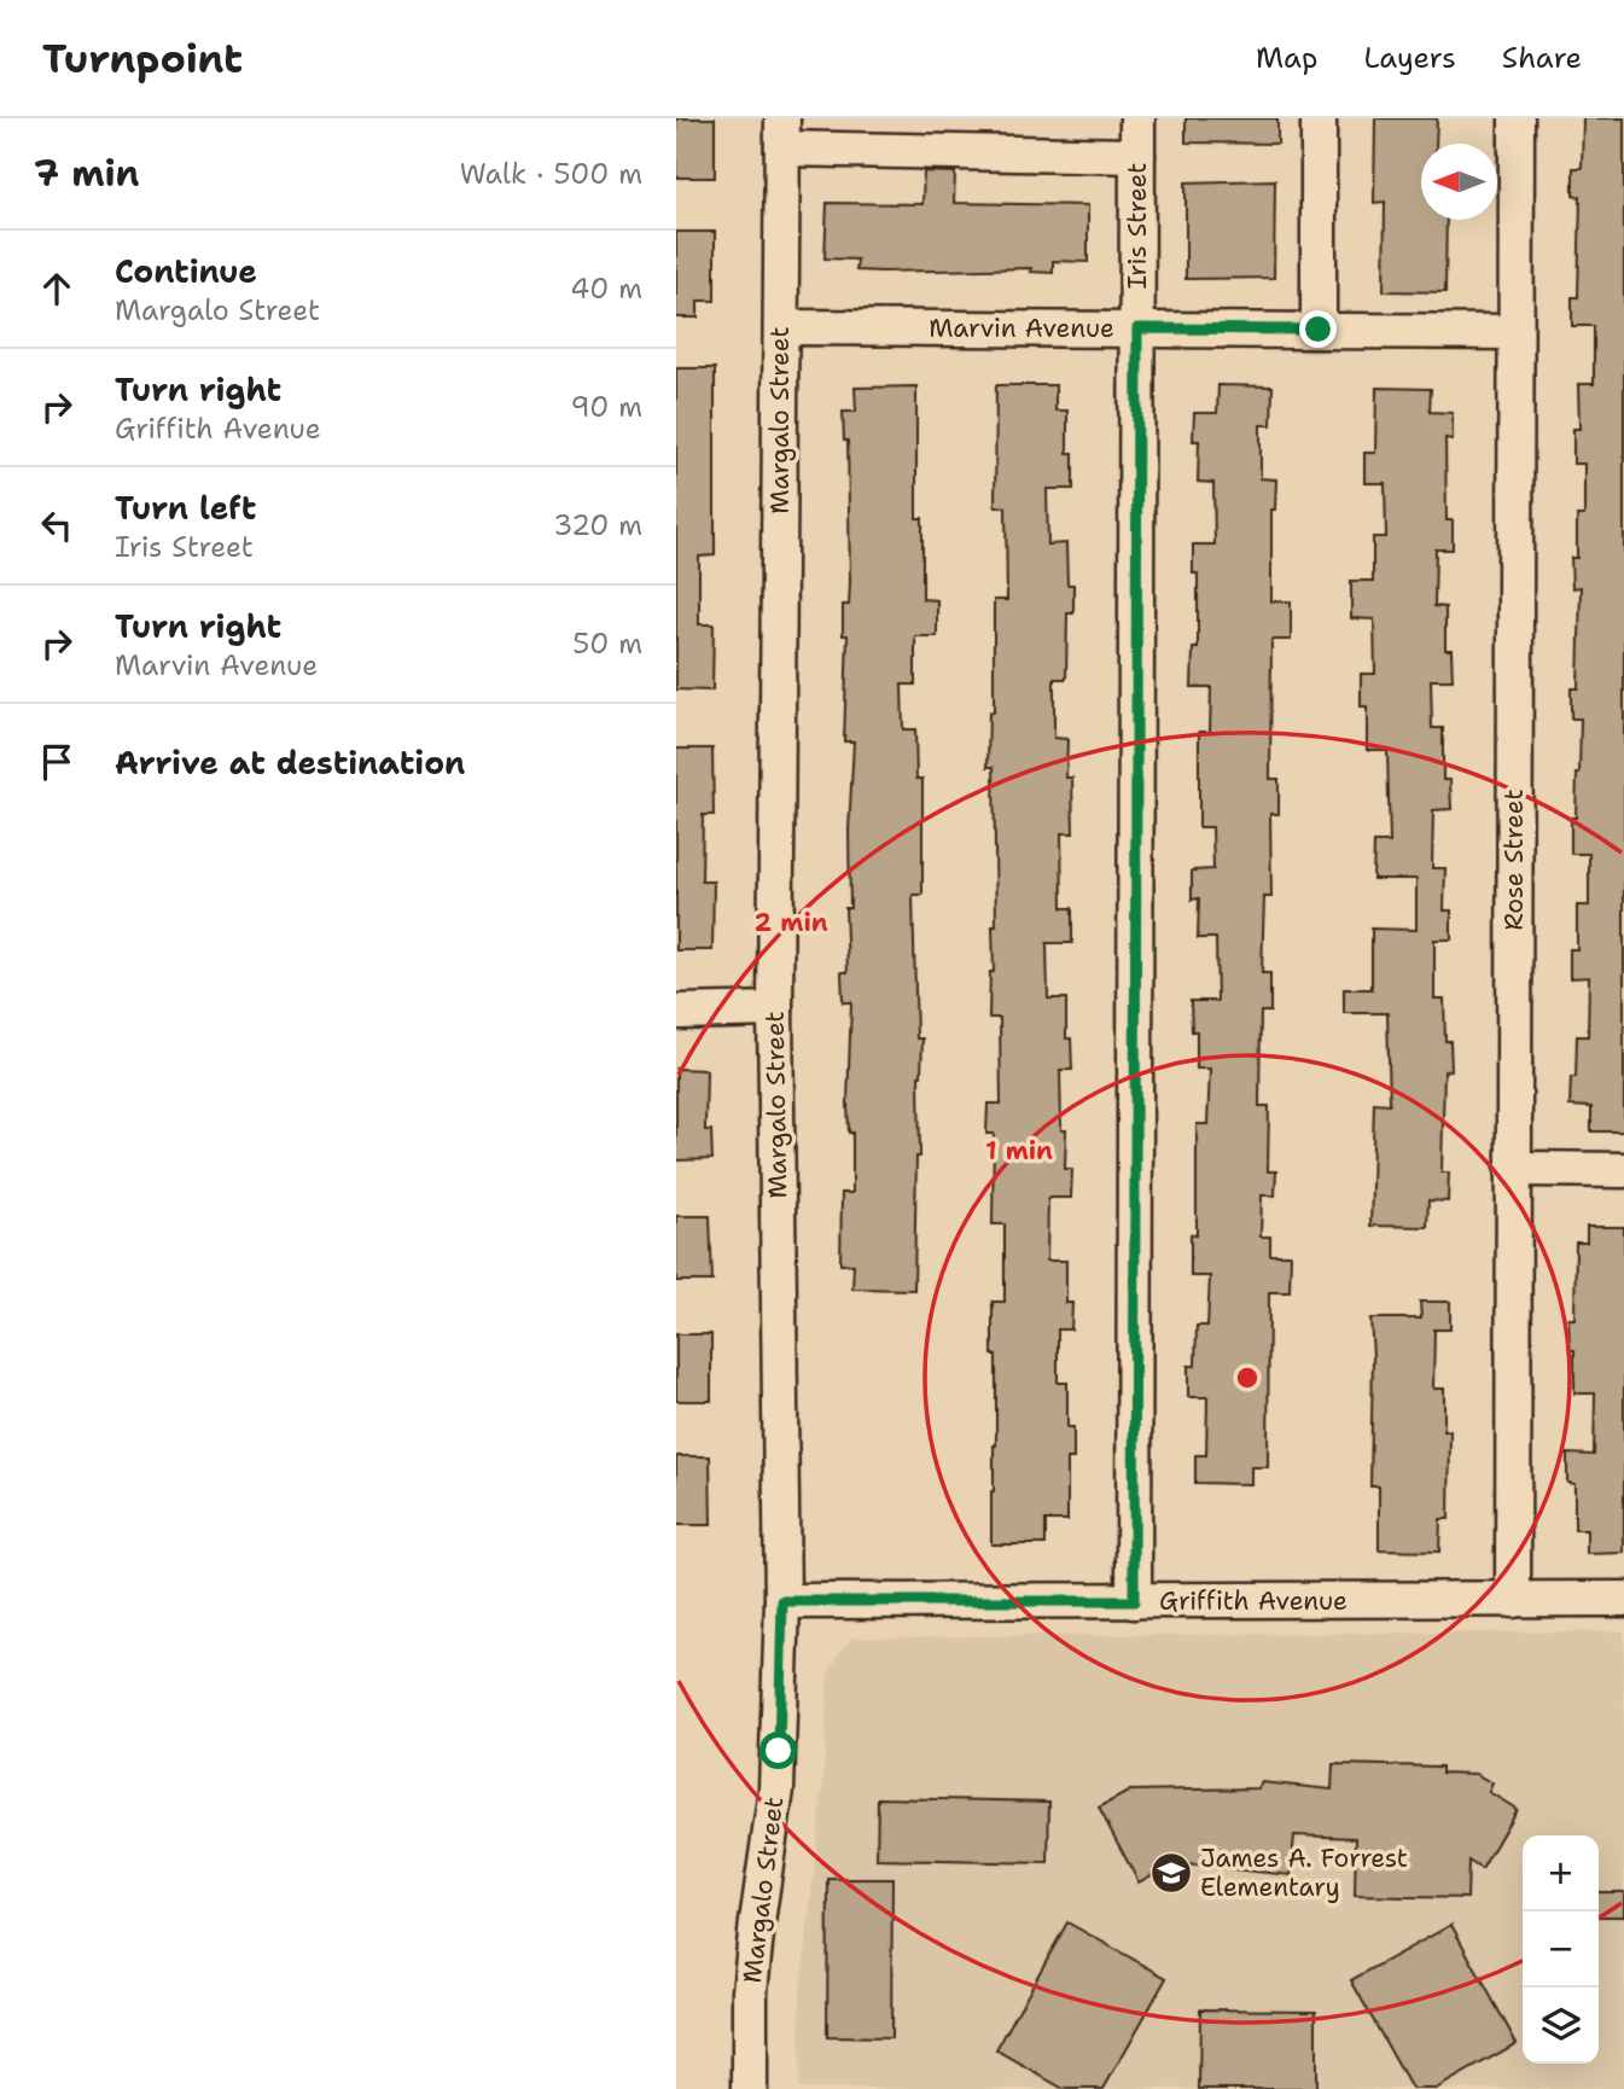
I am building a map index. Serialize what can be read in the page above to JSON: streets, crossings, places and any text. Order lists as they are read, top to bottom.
{
  "streets": {
    "street": [
      "Iris Street",
      "Marvin Avenue",
      "Margalo Street",
      "Rose Street",
      "Griffith Avenue"
    ]
  },
  "crossings": [
    ["Iris Street", "Marvin Avenue"],
    ["Iris Street", "Griffith Avenue"],
    ["Marvin Avenue", "Margalo Street"],
    ["Marvin Avenue", "Rose Street"],
    ["Margalo Street", "Griffith Avenue"],
    ["Rose Street", "Griffith Avenue"]
  ],
  "places": {
    "school or university": ["James A. Forrest Elementary"]
  },
  "north": "left",
  "page": {
    "header": "Turnpoint",
    "nav": ["Map", "Layers", "Share"],
    "heading": ["7 min", "Walk · 500 m"],
    "list": [
      ["Continue", "Margalo Street", "40 m"],
      ["Turn right", "Griffith Avenue", "90 m"],
      ["Turn left", "Iris Street", "320 m"],
      ["Turn right", "Marvin Avenue", "50 m"],
      "Arrive at destination"
    ],
    "map_buttons": ["+", "−"]
  },
  "rings": ["2 min", "1 min"]
}
